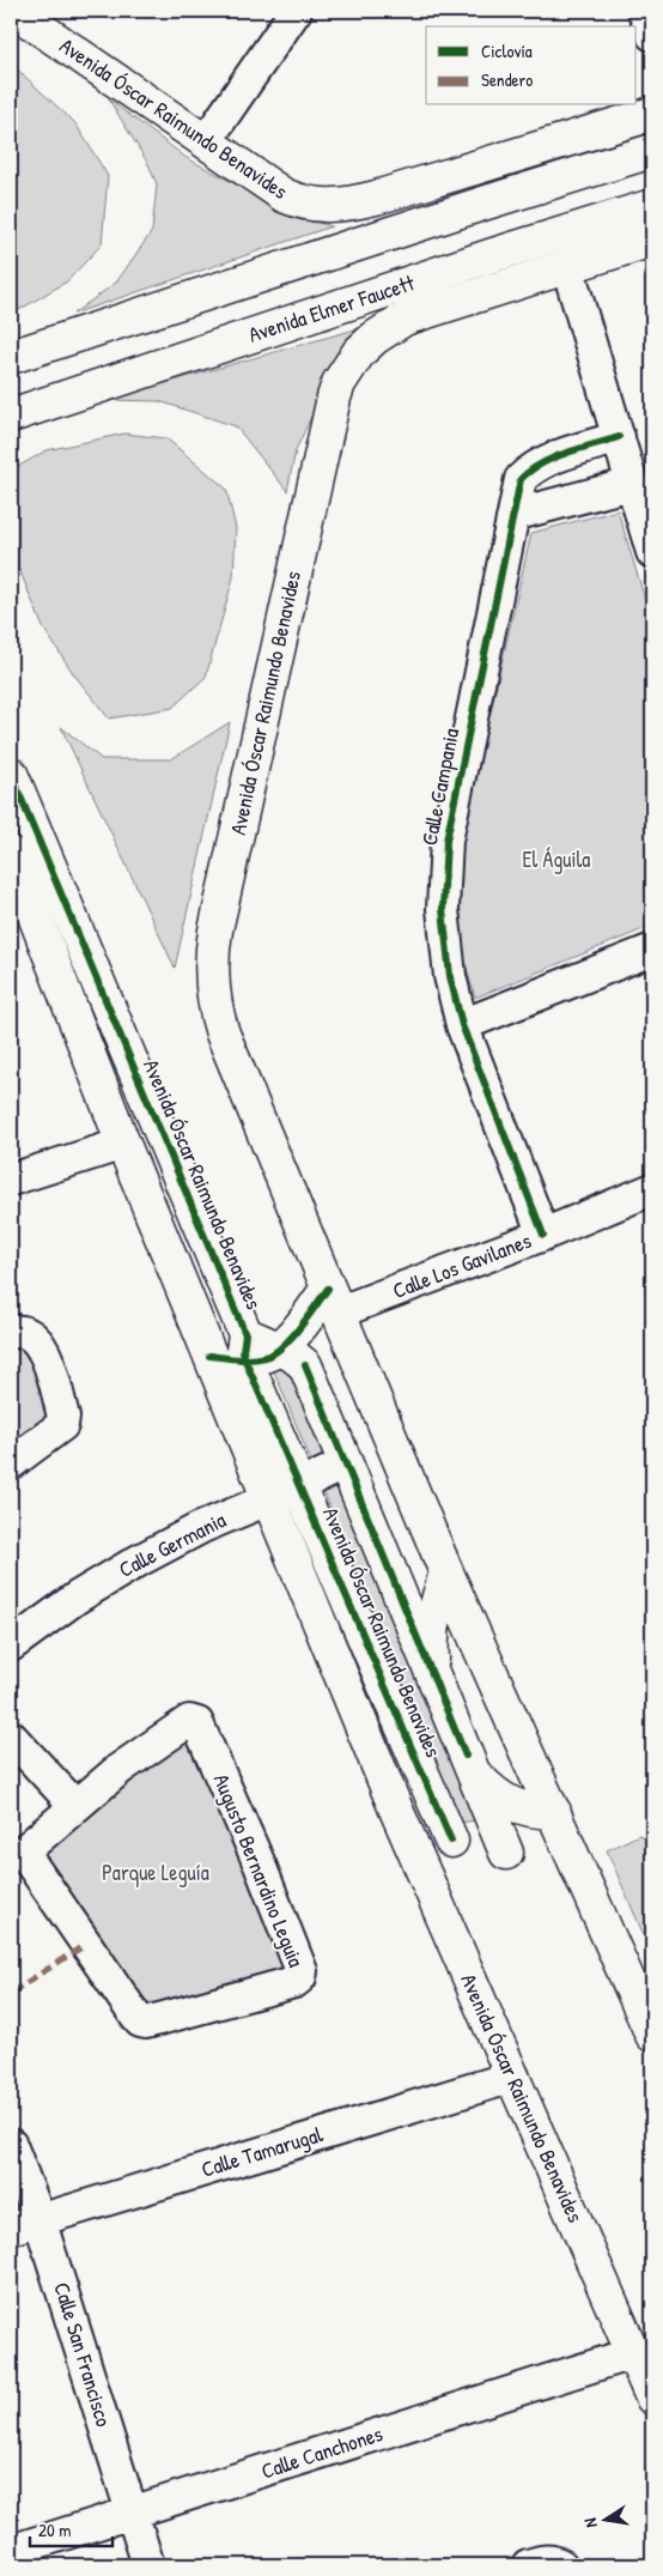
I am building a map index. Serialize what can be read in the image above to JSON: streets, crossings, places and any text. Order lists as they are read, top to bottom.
{
  "streets": {
    "main road": ["Avenida Óscar Raimundo Benavides", "Avenida Elmer Faucett"],
    "street": [
      "Calle Campania",
      "Calle Los Gavilanes",
      "Calle Germania",
      "Augusto Bernardino Leguia",
      "Calle Tamarugal",
      "Calle San Francisco",
      "Calle Canchones"
    ]
  },
  "crossings": [
    ["Avenida Óscar Raimundo Benavides", "Avenida Elmer Faucett"],
    ["Avenida Óscar Raimundo Benavides", "Calle Los Gavilanes"],
    ["Avenida Óscar Raimundo Benavides", "Calle Germania"],
    ["Avenida Óscar Raimundo Benavides", "Calle Tamarugal"],
    ["Avenida Óscar Raimundo Benavides", "Calle Canchones"],
    ["Calle Campania", "Calle Los Gavilanes"],
    ["Calle Tamarugal", "Calle San Francisco"],
    ["Calle San Francisco", "Calle Canchones"]
  ],
  "parks": ["El Águila", "Parque Leguía"],
  "legend": ["Ciclovía", "Sendero"],
  "scale_bar": "20 m",
  "north": "left"
}
